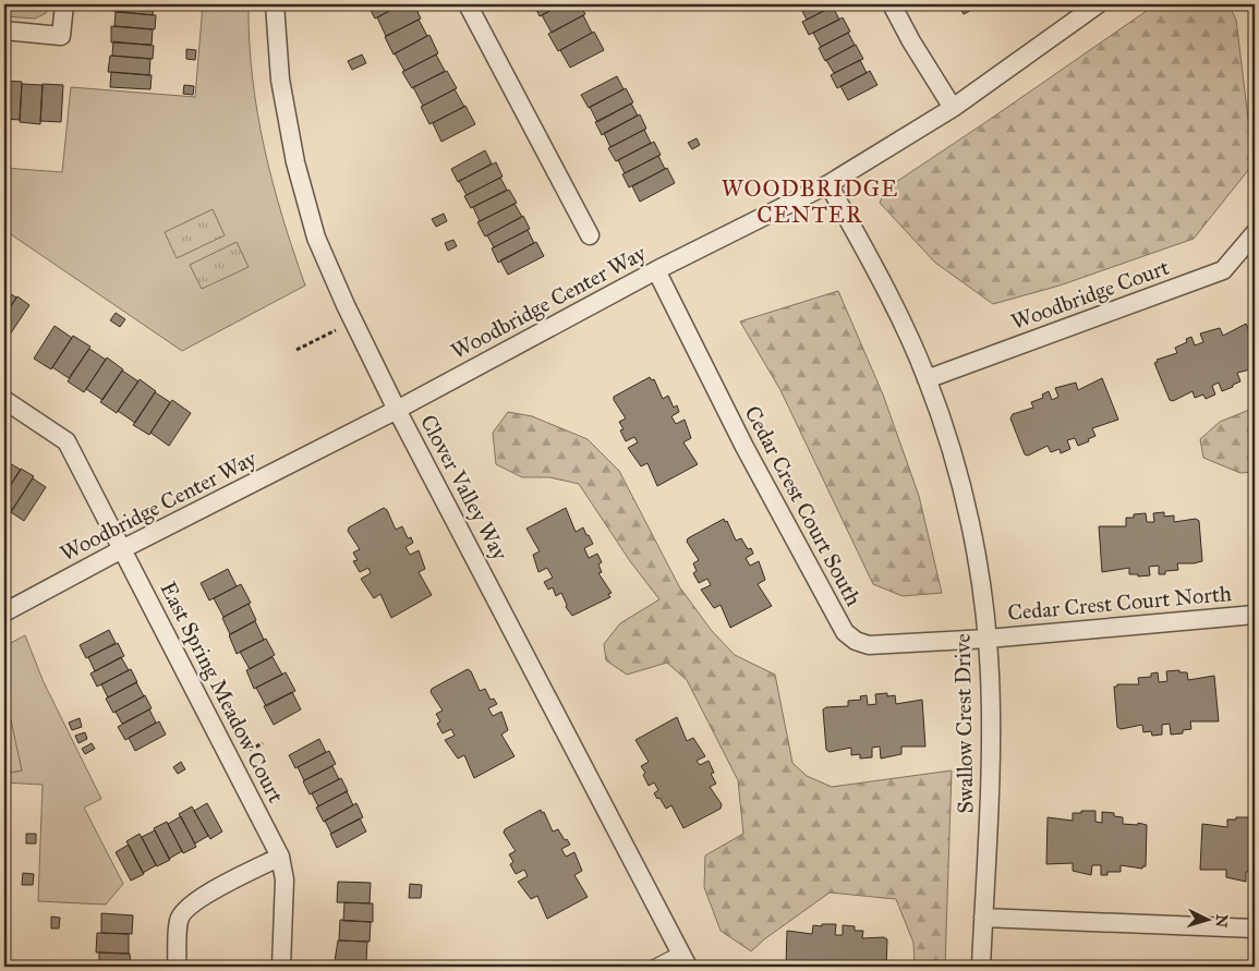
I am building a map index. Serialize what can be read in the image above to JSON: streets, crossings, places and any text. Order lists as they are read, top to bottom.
{
  "streets": {
    "street": [
      "Woodbridge Court",
      "Woodbridge Center Way",
      "Clover Valley Way",
      "Cedar Crest Court South",
      "Cedar Crest Court North",
      "East Spring Meadow Court",
      "Swallow Crest Drive"
    ]
  },
  "crossings": [
    ["Woodbridge Court", "Swallow Crest Drive"],
    ["Woodbridge Center Way", "Clover Valley Way"],
    ["Woodbridge Center Way", "Cedar Crest Court South"],
    ["Woodbridge Center Way", "East Spring Meadow Court"],
    ["Woodbridge Center Way", "Swallow Crest Drive"],
    ["Cedar Crest Court South", "Cedar Crest Court North"],
    ["Cedar Crest Court South", "Swallow Crest Drive"],
    ["Cedar Crest Court North", "Swallow Crest Drive"]
  ],
  "districts": ["WOODBRIDGE CENTER"],
  "north": "right"
}
